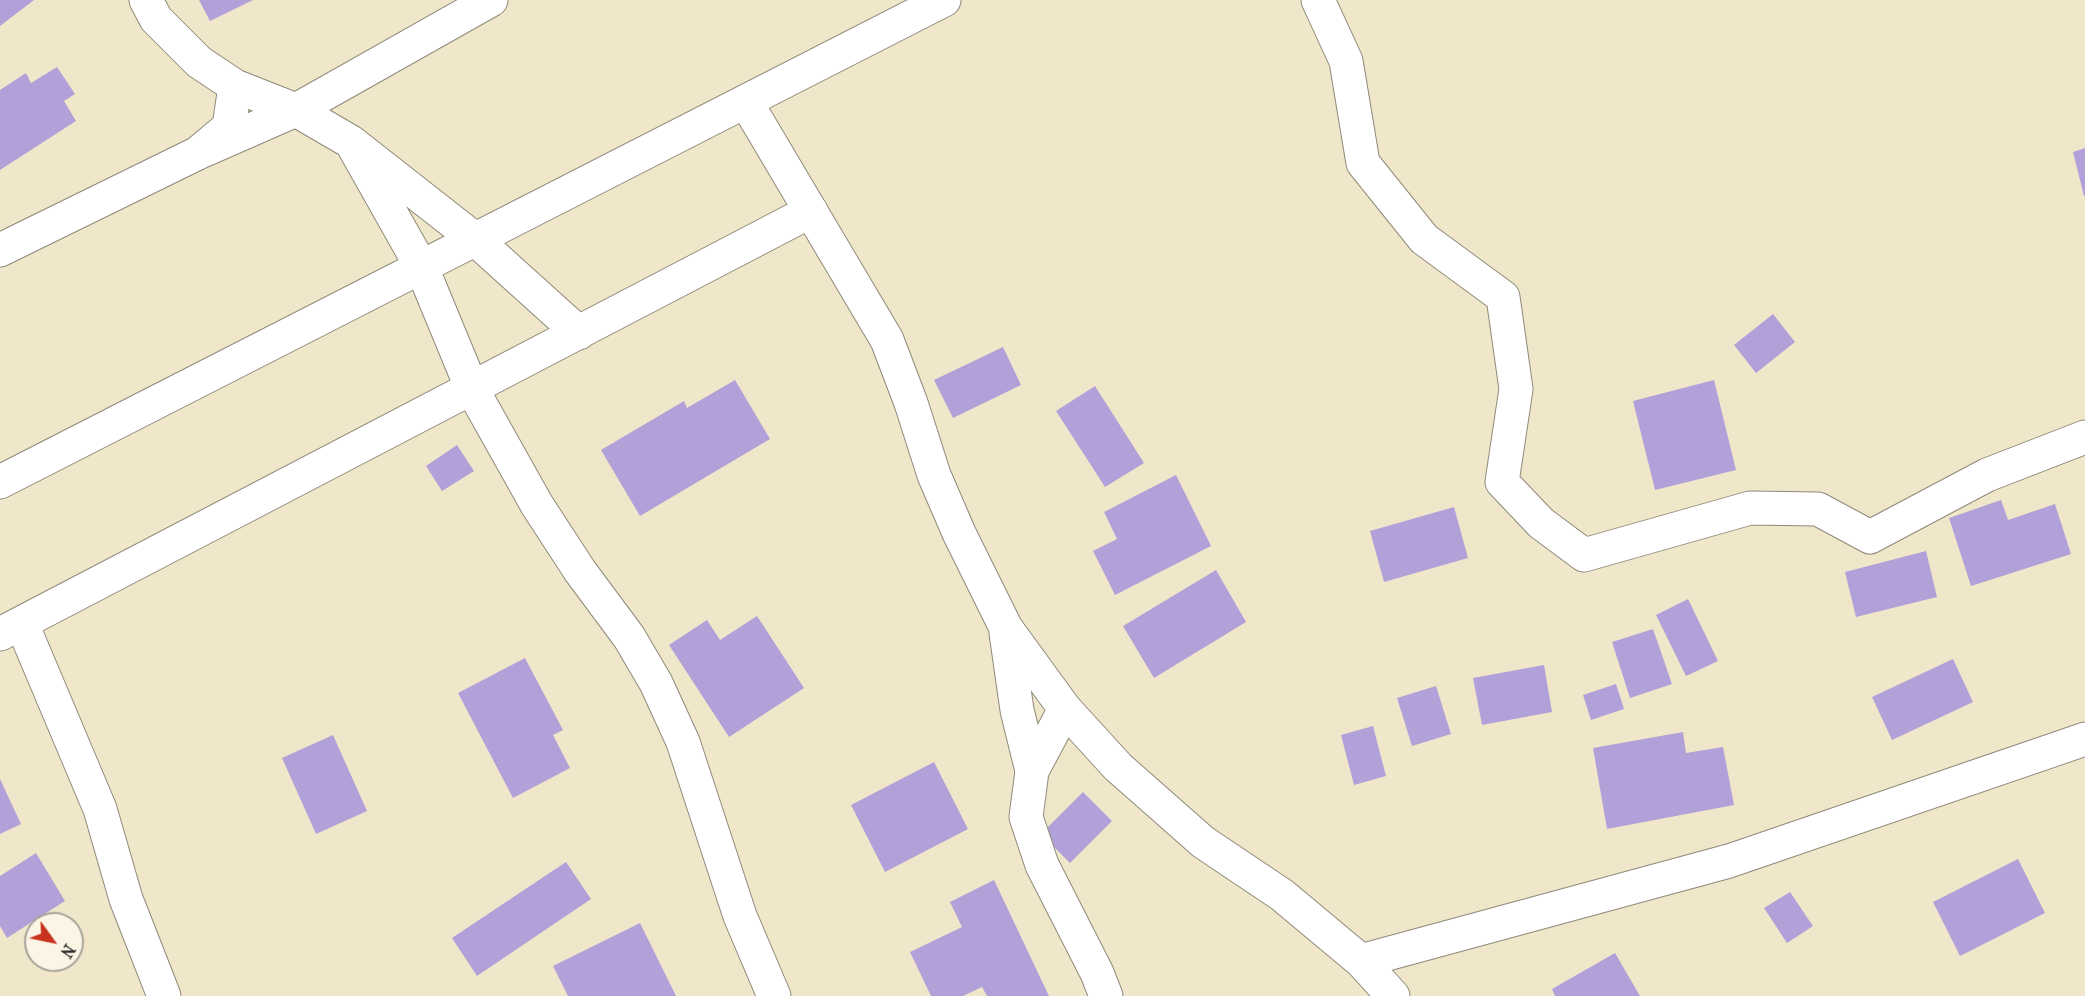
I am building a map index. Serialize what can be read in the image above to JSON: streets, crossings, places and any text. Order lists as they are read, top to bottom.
{
  "north": "bottom right"
}
